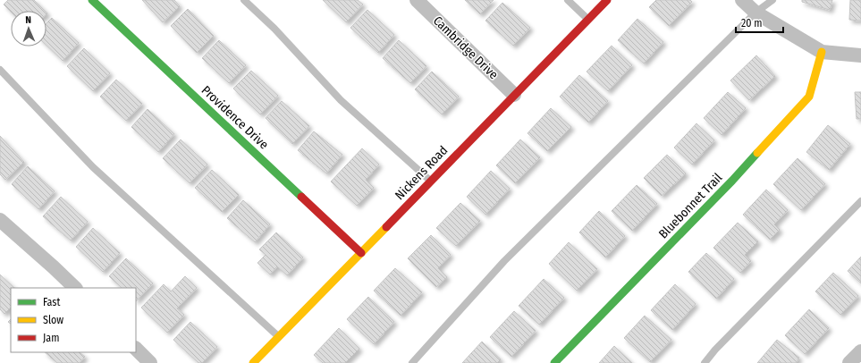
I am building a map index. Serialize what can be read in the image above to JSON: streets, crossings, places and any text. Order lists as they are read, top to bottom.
{
  "streets": {
    "street": [
      "Cambridge Drive",
      "Providence Drive",
      "Nickens Road",
      "Bluebonnet Trail"
    ]
  },
  "crossings": [
    ["Cambridge Drive", "Nickens Road"],
    ["Providence Drive", "Nickens Road"]
  ],
  "legend": ["Fast", "Slow", "Jam"],
  "scale_bar": "20 m",
  "north": "top"
}
